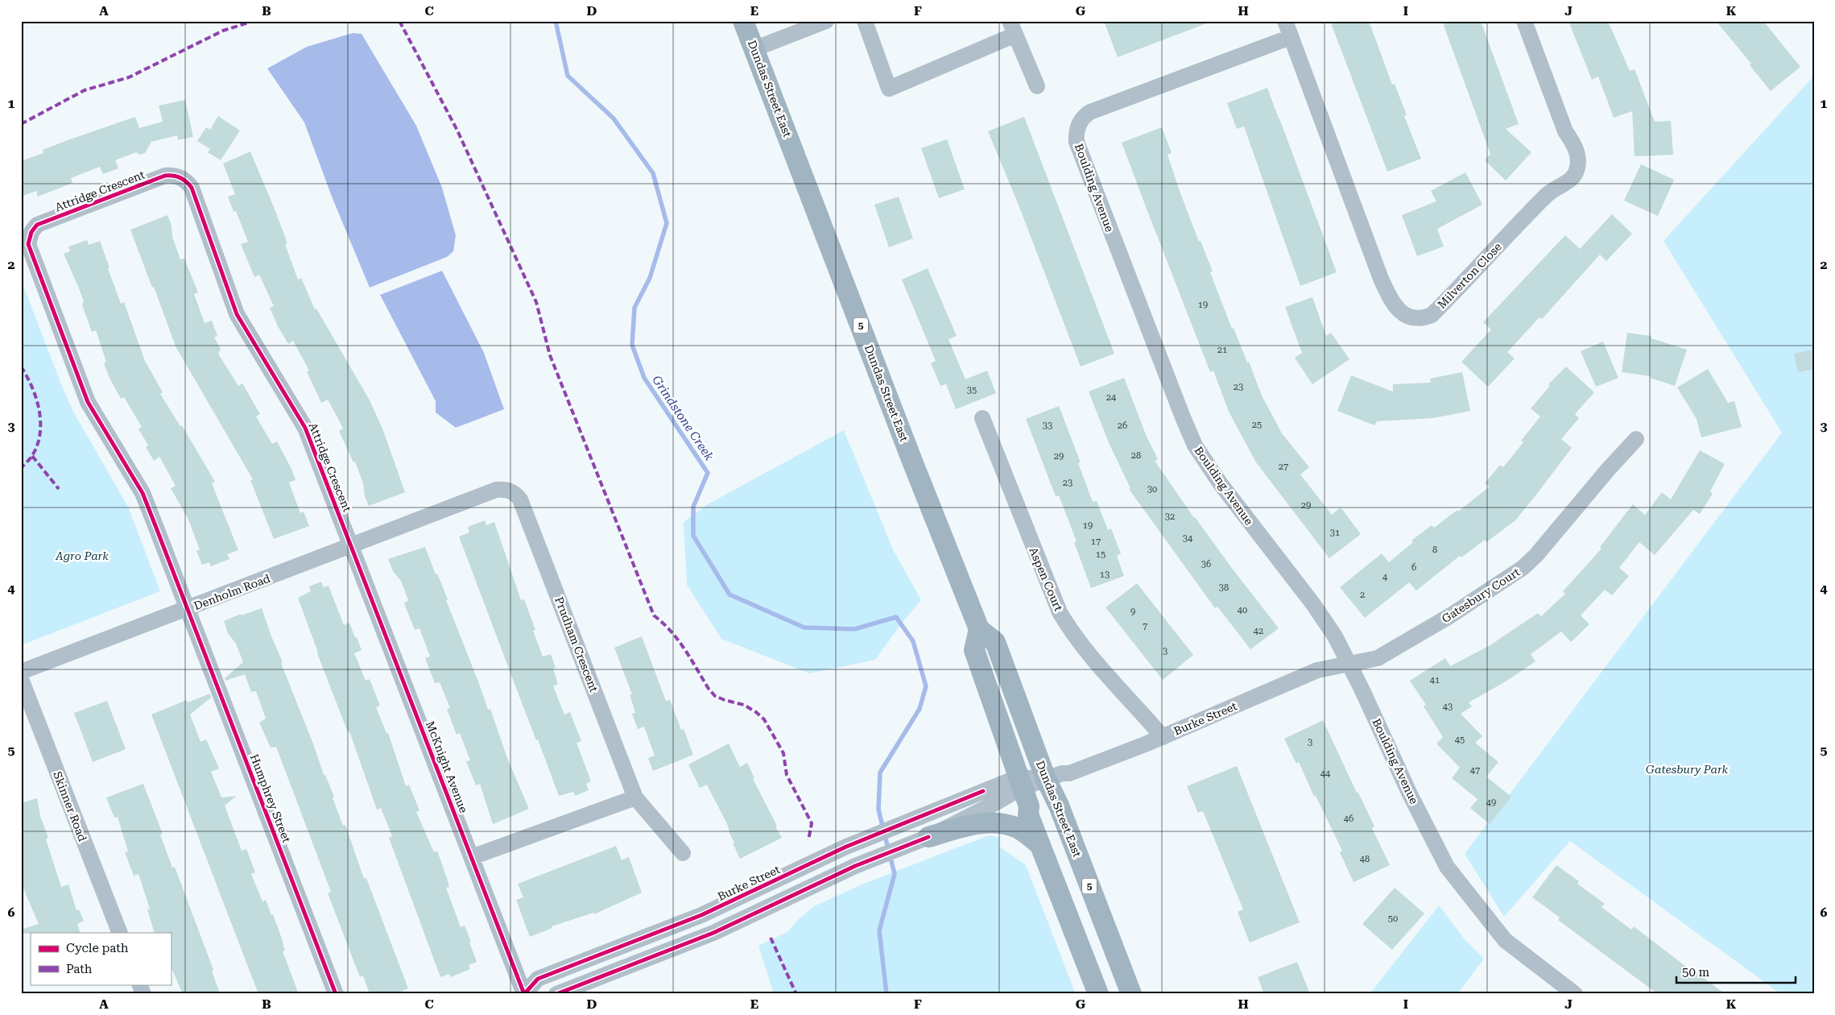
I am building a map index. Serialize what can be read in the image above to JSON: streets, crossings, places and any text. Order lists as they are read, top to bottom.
{
  "streets": {
    "main road": ["Dundas Street East", "5"],
    "street": [
      "Boulding Avenue",
      "Attridge Crescent",
      "Milverton Close",
      "Aspen Court",
      "Denholm Road",
      "Gatesbury Court",
      "Prudham Crescent",
      "Burke Street",
      "McKnight Avenue",
      "Humphrey Street",
      "Skinner Road"
    ]
  },
  "crossings": [
    ["Dundas Street East", "Burke Street"],
    ["Boulding Avenue", "Milverton Close"],
    ["Boulding Avenue", "Gatesbury Court"],
    ["Boulding Avenue", "Burke Street"],
    ["Attridge Crescent", "Denholm Road"],
    ["Attridge Crescent", "Prudham Crescent"],
    ["Attridge Crescent", "McKnight Avenue"],
    ["Attridge Crescent", "Humphrey Street"],
    ["Aspen Court", "Burke Street"],
    ["Denholm Road", "Prudham Crescent"],
    ["Denholm Road", "McKnight Avenue"],
    ["Denholm Road", "Humphrey Street"],
    ["Gatesbury Court", "Burke Street"],
    ["Prudham Crescent", "McKnight Avenue"],
    ["Burke Street", "McKnight Avenue"]
  ],
  "water": ["Grindstone Creek"],
  "parks": ["Agro Park", "Gatesbury Park"],
  "house_numbers": [
    "19",
    "21",
    "23",
    "35",
    "24",
    "25",
    "33",
    "26",
    "28",
    "29",
    "27",
    "23",
    "30",
    "29",
    "32",
    "19",
    "31",
    "34",
    "17",
    "8",
    "15",
    "36",
    "6",
    "13",
    "4",
    "38",
    "2",
    "40",
    "9",
    "7",
    "42",
    "3",
    "41",
    "43",
    "45",
    "3",
    "47",
    "44",
    "49",
    "46",
    "48",
    "50"
  ],
  "legend": ["Cycle path", "Path"],
  "scale_bar": "50 m",
  "grid": {
    "columns": [
      "A",
      "B",
      "C",
      "D",
      "E",
      "F",
      "G",
      "H",
      "I",
      "J",
      "K"
    ],
    "rows": [
      "1",
      "2",
      "3",
      "4",
      "5",
      "6"
    ]
  }
}
